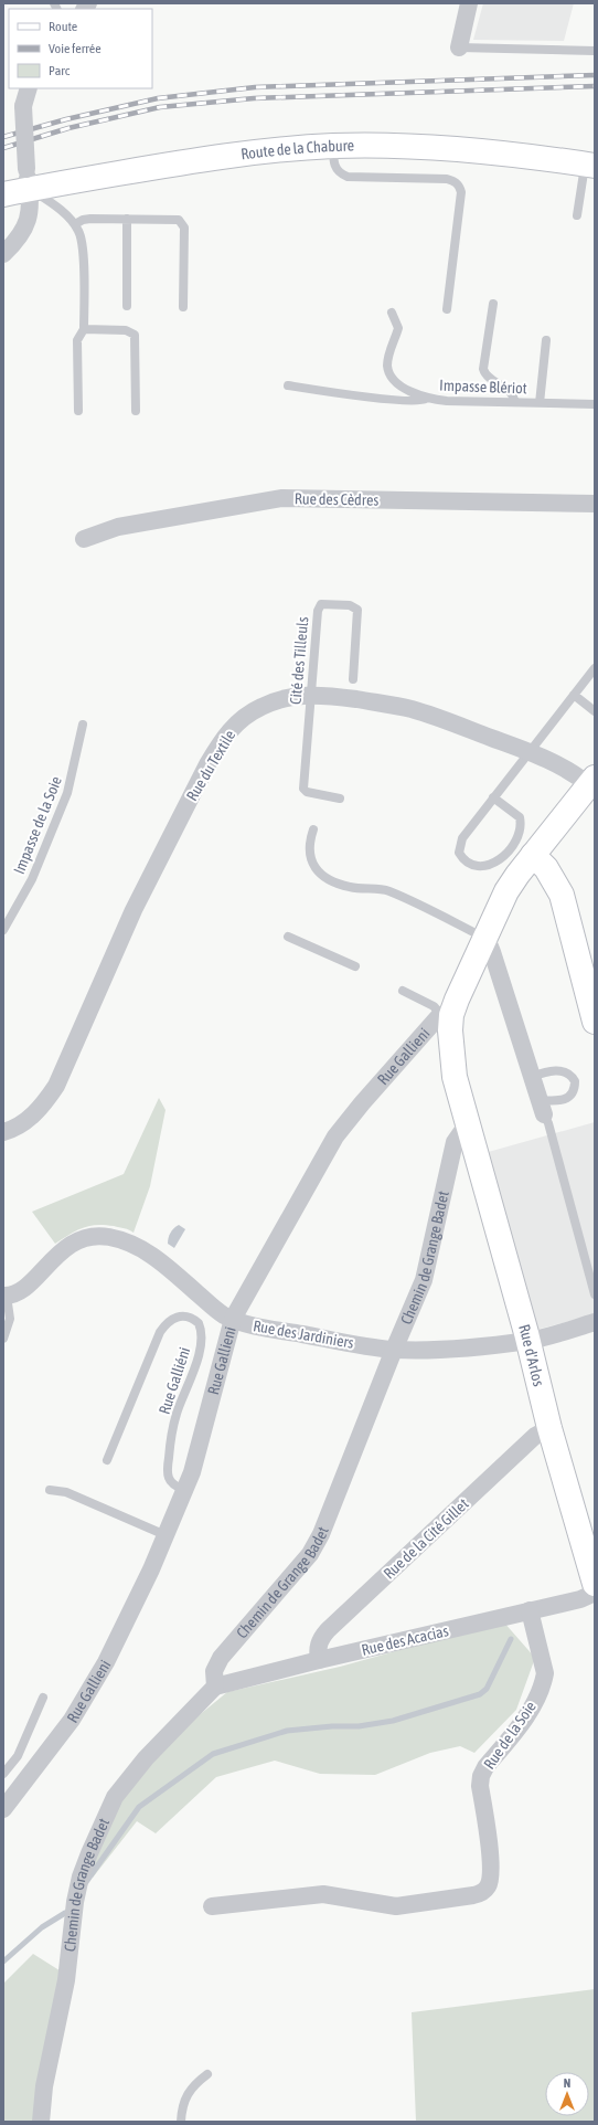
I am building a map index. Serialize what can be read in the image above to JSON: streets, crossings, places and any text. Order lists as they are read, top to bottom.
{
  "streets": {
    "main road": ["Route de la Chabure", "Rue Gallieni", "Rue d'Arlos"],
    "street": [
      "Rue des Cèdres",
      "Rue du Textile",
      "Chemin de Grange Badet",
      "Rue des Jardiniers",
      "Rue de la Cité Gillet",
      "Rue des Acacias",
      "Rue de la Soie"
    ],
    "lane": [
      "Impasse Blériot",
      "Cité des Tilleuls",
      "Impasse de la Soie",
      "Rue Galliéni"
    ]
  },
  "crossings": [
    ["Cité des Tilleuls", "Rue du Textile"],
    ["Rue du Textile", "Rue Gallieni"],
    ["Rue Gallieni", "Rue des Jardiniers"],
    ["Rue Gallieni", "Rue Galliéni"],
    ["Chemin de Grange Badet", "Rue des Jardiniers"],
    ["Chemin de Grange Badet", "Rue d'Arlos"],
    ["Chemin de Grange Badet", "Rue des Acacias"],
    ["Rue des Jardiniers", "Rue d'Arlos"],
    ["Rue d'Arlos", "Rue de la Cité Gillet"],
    ["Rue de la Cité Gillet", "Rue des Acacias"],
    ["Rue des Acacias", "Rue de la Soie"]
  ],
  "legend": ["Route", "Voie ferrée", "Parc"],
  "north": "top"
}
